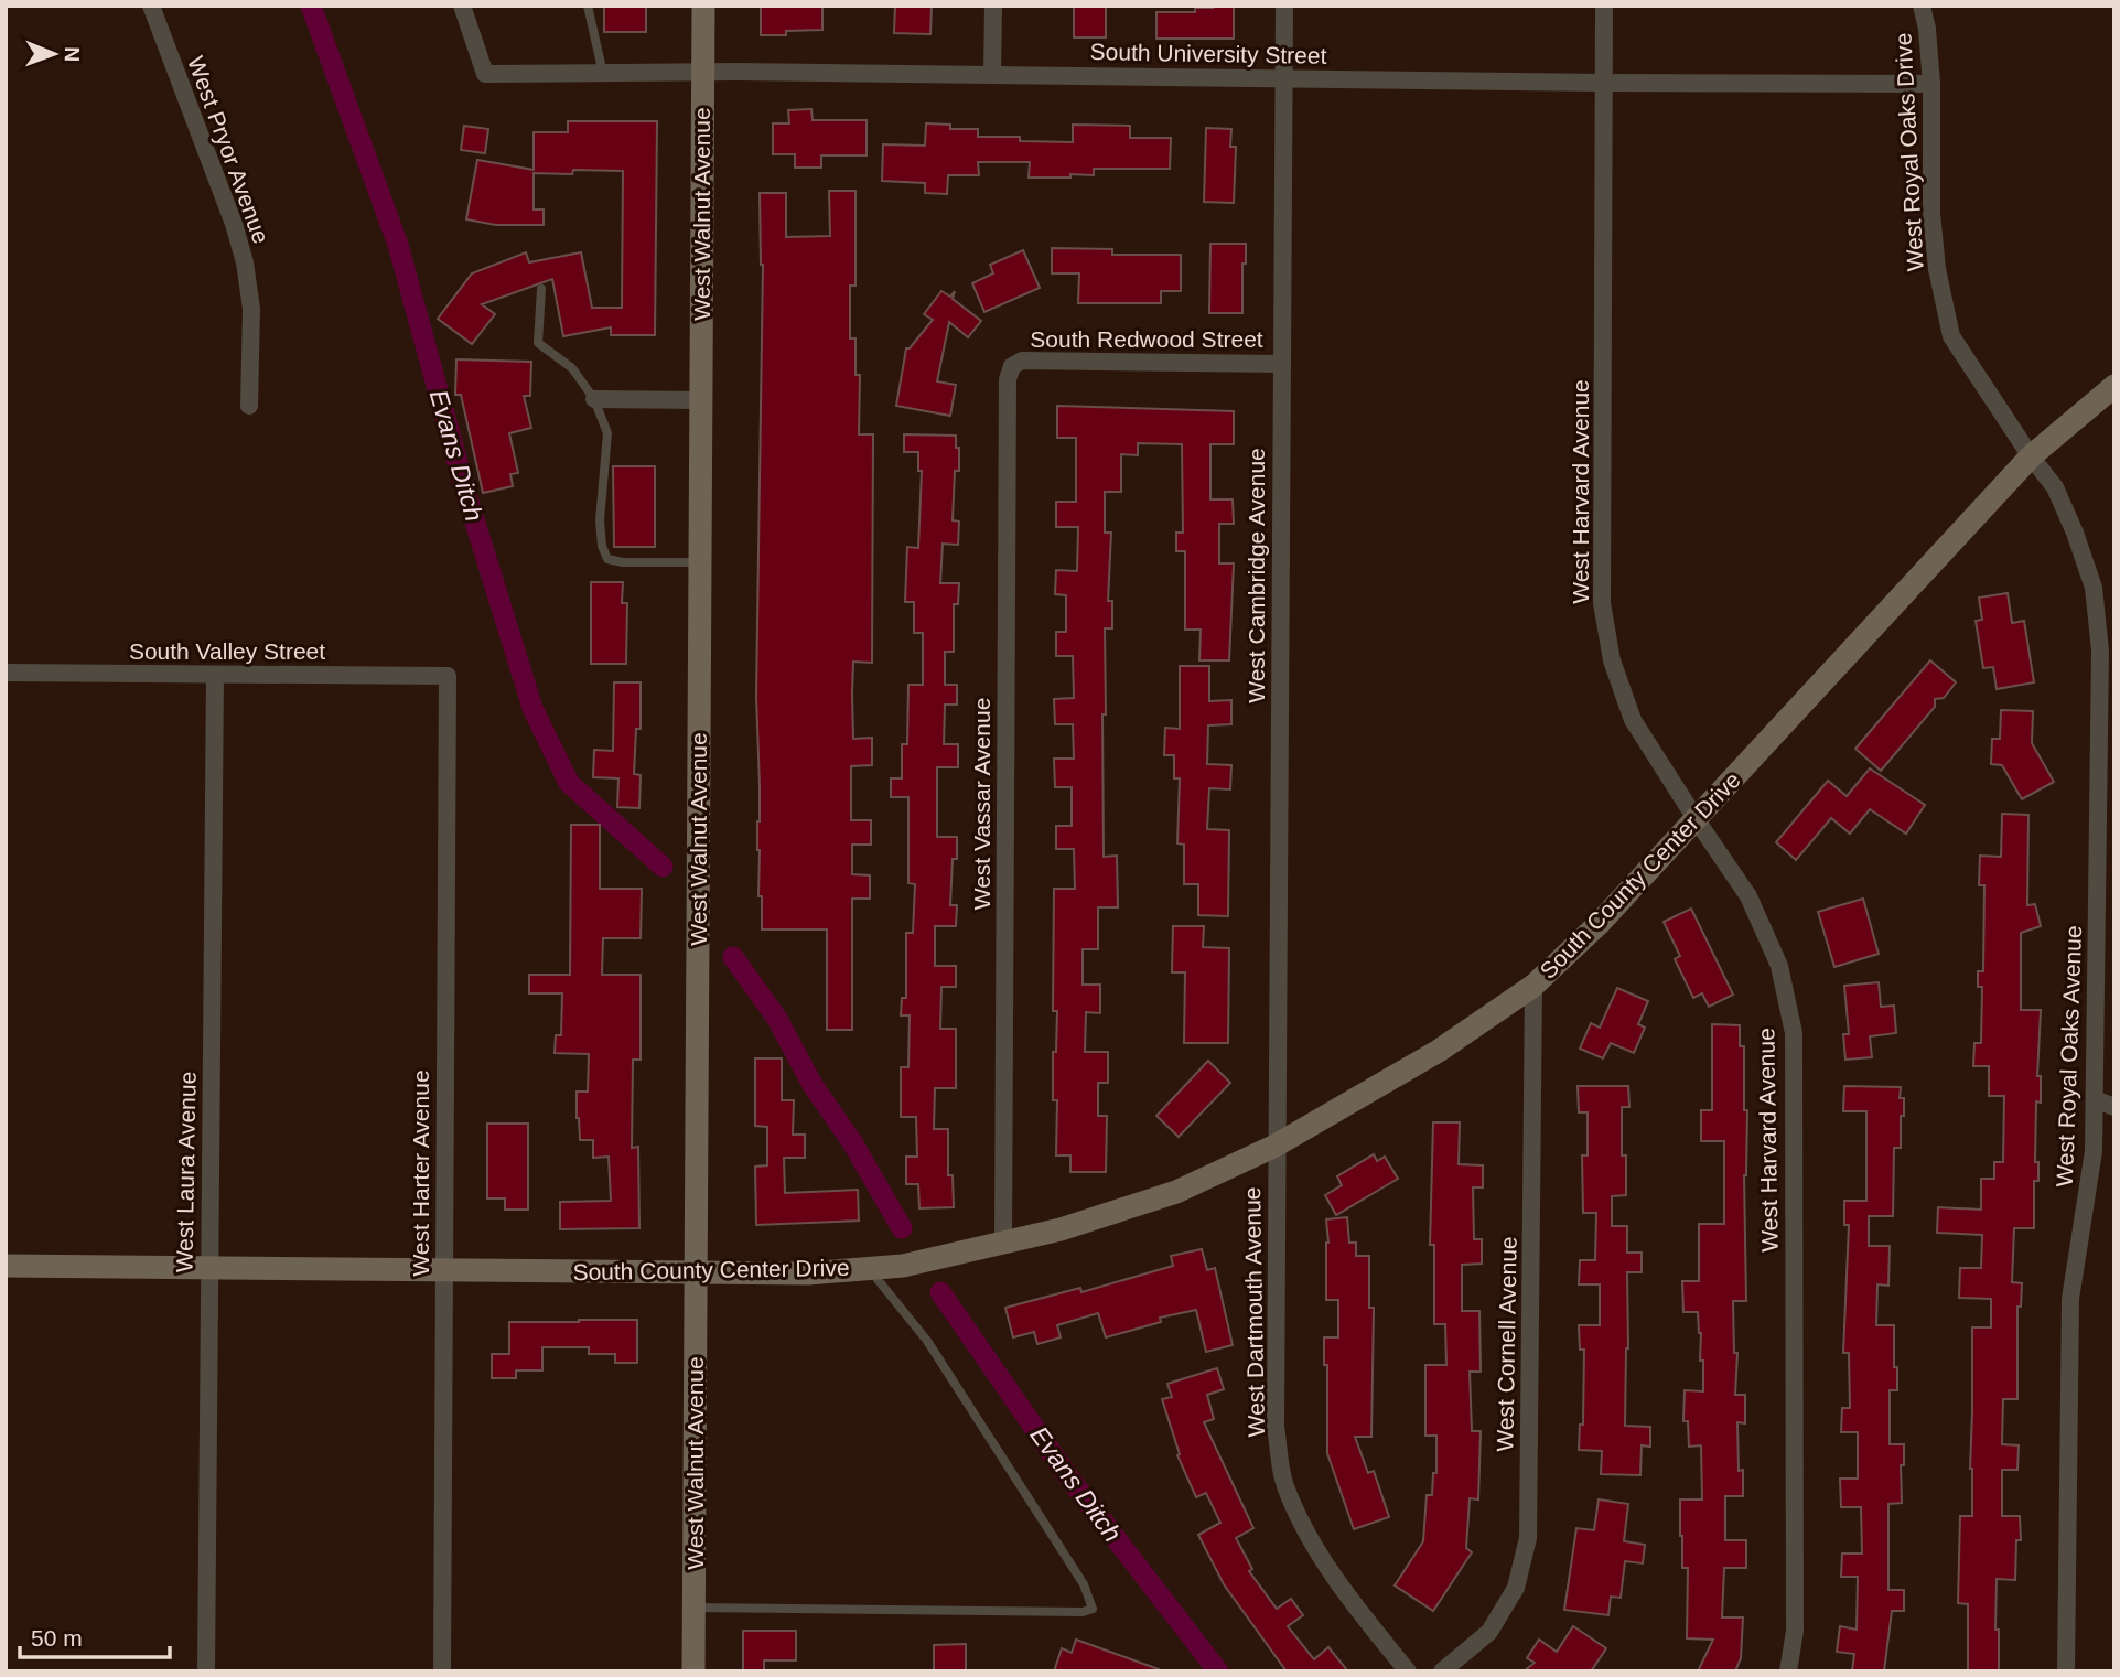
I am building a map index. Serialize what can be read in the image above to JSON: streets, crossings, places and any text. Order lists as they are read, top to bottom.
{
  "streets": {
    "street": [
      "South University Street",
      "West Pryor Avenue",
      "West Royal Oaks Drive",
      "West Walnut Avenue",
      "South Redwood Street",
      "West Harvard Avenue",
      "West Cambridge Avenue",
      "South Valley Street",
      "West Vassar Avenue",
      "South County Center Drive",
      "West Royal Oaks Avenue",
      "West Laura Avenue",
      "West Harter Avenue",
      "West Dartmouth Avenue",
      "West Cornell Avenue"
    ]
  },
  "crossings": [
    ["South University Street", "West Royal Oaks Drive"],
    ["South University Street", "West Walnut Avenue"],
    ["South University Street", "West Harvard Avenue"],
    ["South University Street", "West Cambridge Avenue"],
    ["West Royal Oaks Drive", "South County Center Drive"],
    ["West Royal Oaks Drive", "West Royal Oaks Avenue"],
    ["West Walnut Avenue", "South County Center Drive"],
    ["South Redwood Street", "West Cambridge Avenue"],
    ["South Redwood Street", "West Vassar Avenue"],
    ["West Harvard Avenue", "South County Center Drive"],
    ["West Cambridge Avenue", "South County Center Drive"],
    ["West Cambridge Avenue", "West Dartmouth Avenue"],
    ["South Valley Street", "West Laura Avenue"],
    ["South Valley Street", "West Harter Avenue"],
    ["West Vassar Avenue", "South County Center Drive"],
    ["South County Center Drive", "West Royal Oaks Avenue"],
    ["South County Center Drive", "West Laura Avenue"],
    ["South County Center Drive", "West Harter Avenue"],
    ["South County Center Drive", "West Dartmouth Avenue"],
    ["South County Center Drive", "West Cornell Avenue"]
  ],
  "water": ["Evans Ditch"],
  "scale_bar": "50 m",
  "north": "right"
}
